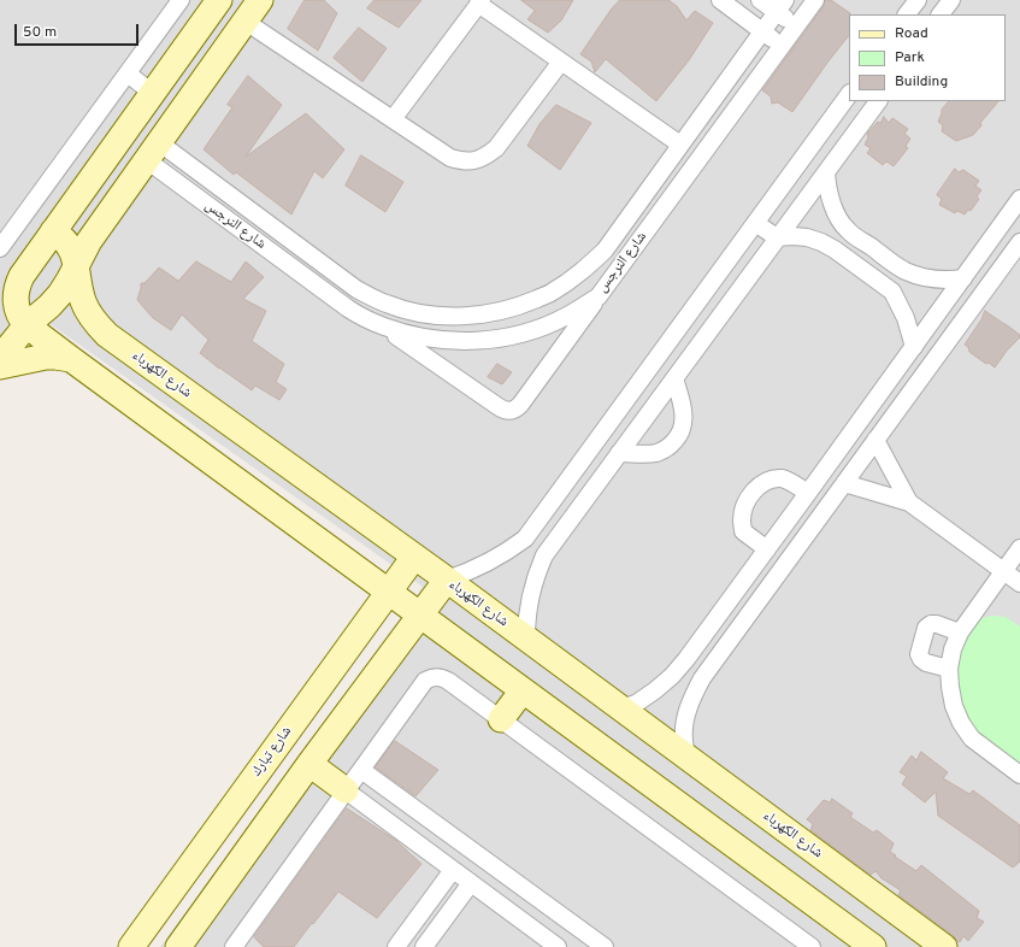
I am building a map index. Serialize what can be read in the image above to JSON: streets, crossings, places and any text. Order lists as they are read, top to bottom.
{
  "streets": {
    "street": ["شارع النرجس", "شارع الكهرباء", "شارع تبارك"]
  },
  "crossings": [
    ["شارع الكهرباء", "شارع تبارك"]
  ],
  "legend": ["Road", "Park", "Building"],
  "scale_bar": "50 m"
}
